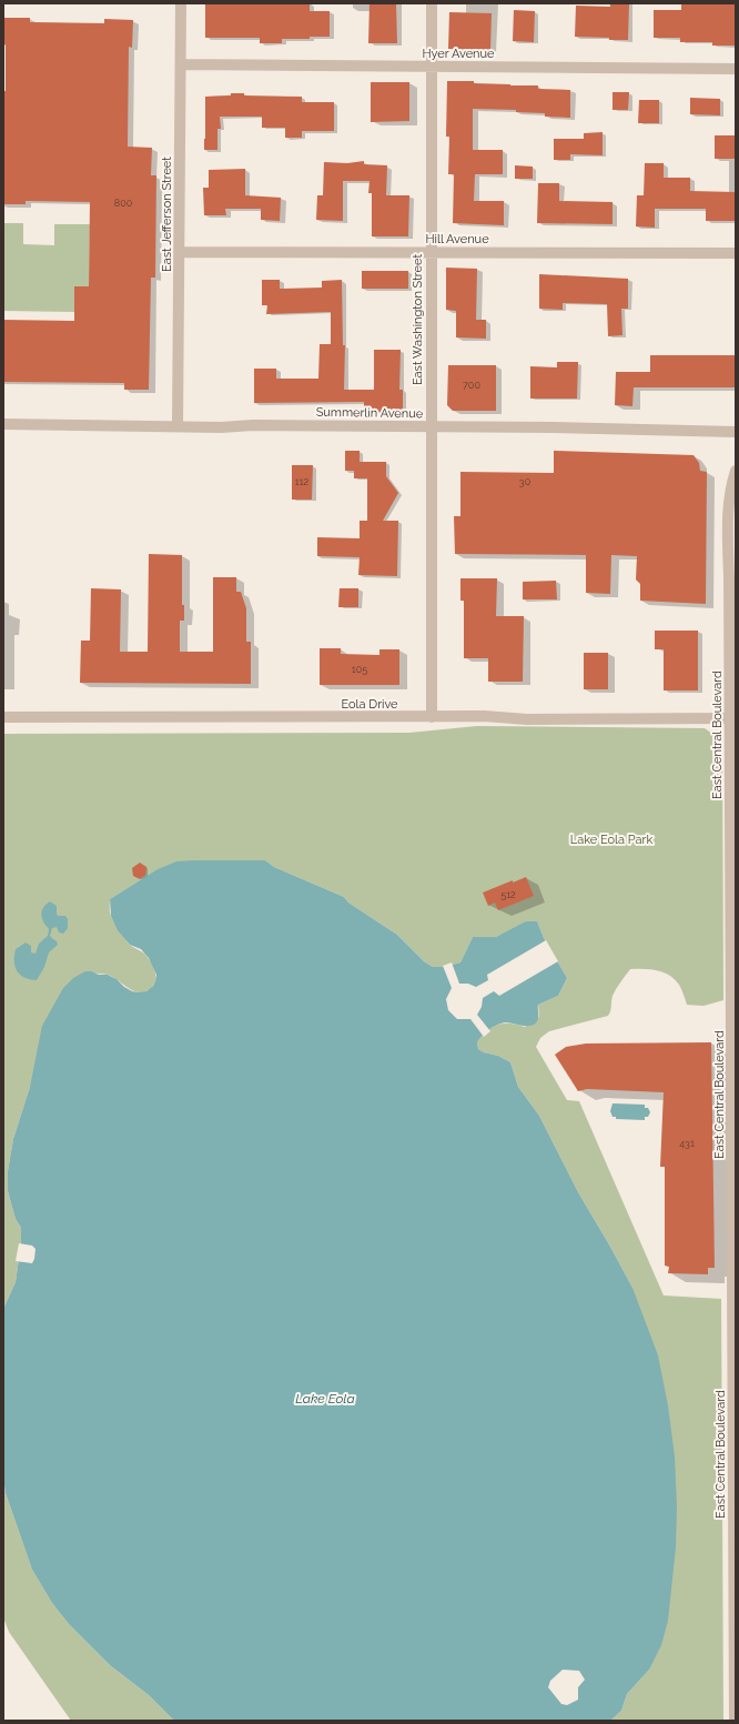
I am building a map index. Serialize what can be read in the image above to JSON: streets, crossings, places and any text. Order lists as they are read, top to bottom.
{
  "streets": {
    "street": [
      "Hyer Avenue",
      "East Jefferson Street",
      "Hill Avenue",
      "East Washington Street",
      "Summerlin Avenue",
      "Eola Drive",
      "East Central Boulevard"
    ]
  },
  "crossings": [
    ["Hyer Avenue", "East Jefferson Street"],
    ["Hyer Avenue", "East Washington Street"],
    ["East Jefferson Street", "Hill Avenue"],
    ["East Jefferson Street", "Summerlin Avenue"],
    ["Hill Avenue", "East Washington Street"],
    ["East Washington Street", "Summerlin Avenue"],
    ["East Washington Street", "Eola Drive"],
    ["Eola Drive", "East Central Boulevard"]
  ],
  "water": ["Lake Eola"],
  "parks": ["Lake Eola Park"],
  "house_numbers": [
    "800",
    "700",
    "112",
    "30",
    "105",
    "512",
    "431"
  ]
}
